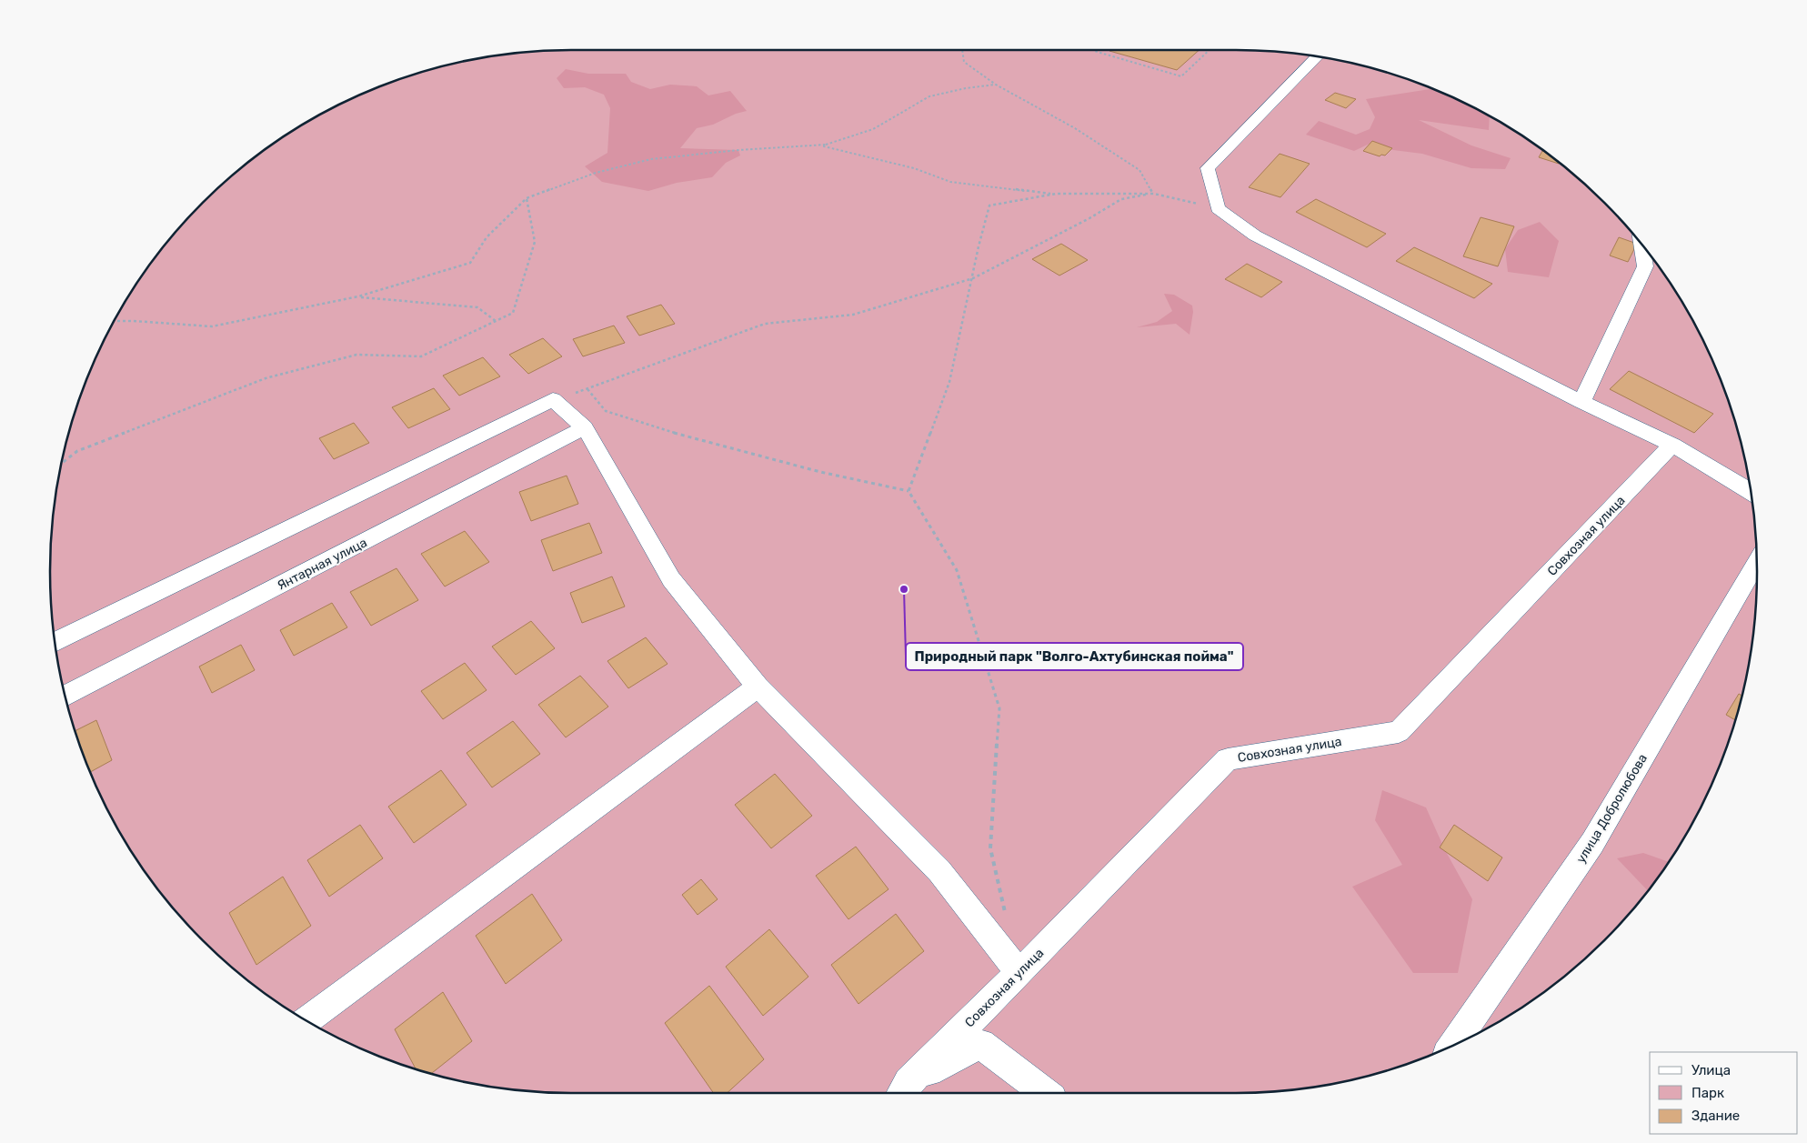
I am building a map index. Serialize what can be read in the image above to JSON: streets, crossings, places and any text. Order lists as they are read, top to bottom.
{
  "streets": {
    "street": ["Совхозная улица", "Янтарная улица", "улица Добролюбова"]
  },
  "places": ["Природный парк \"Волго-Ахтубинская пойма\""],
  "legend": ["Улица", "Парк", "Здание"]
}
